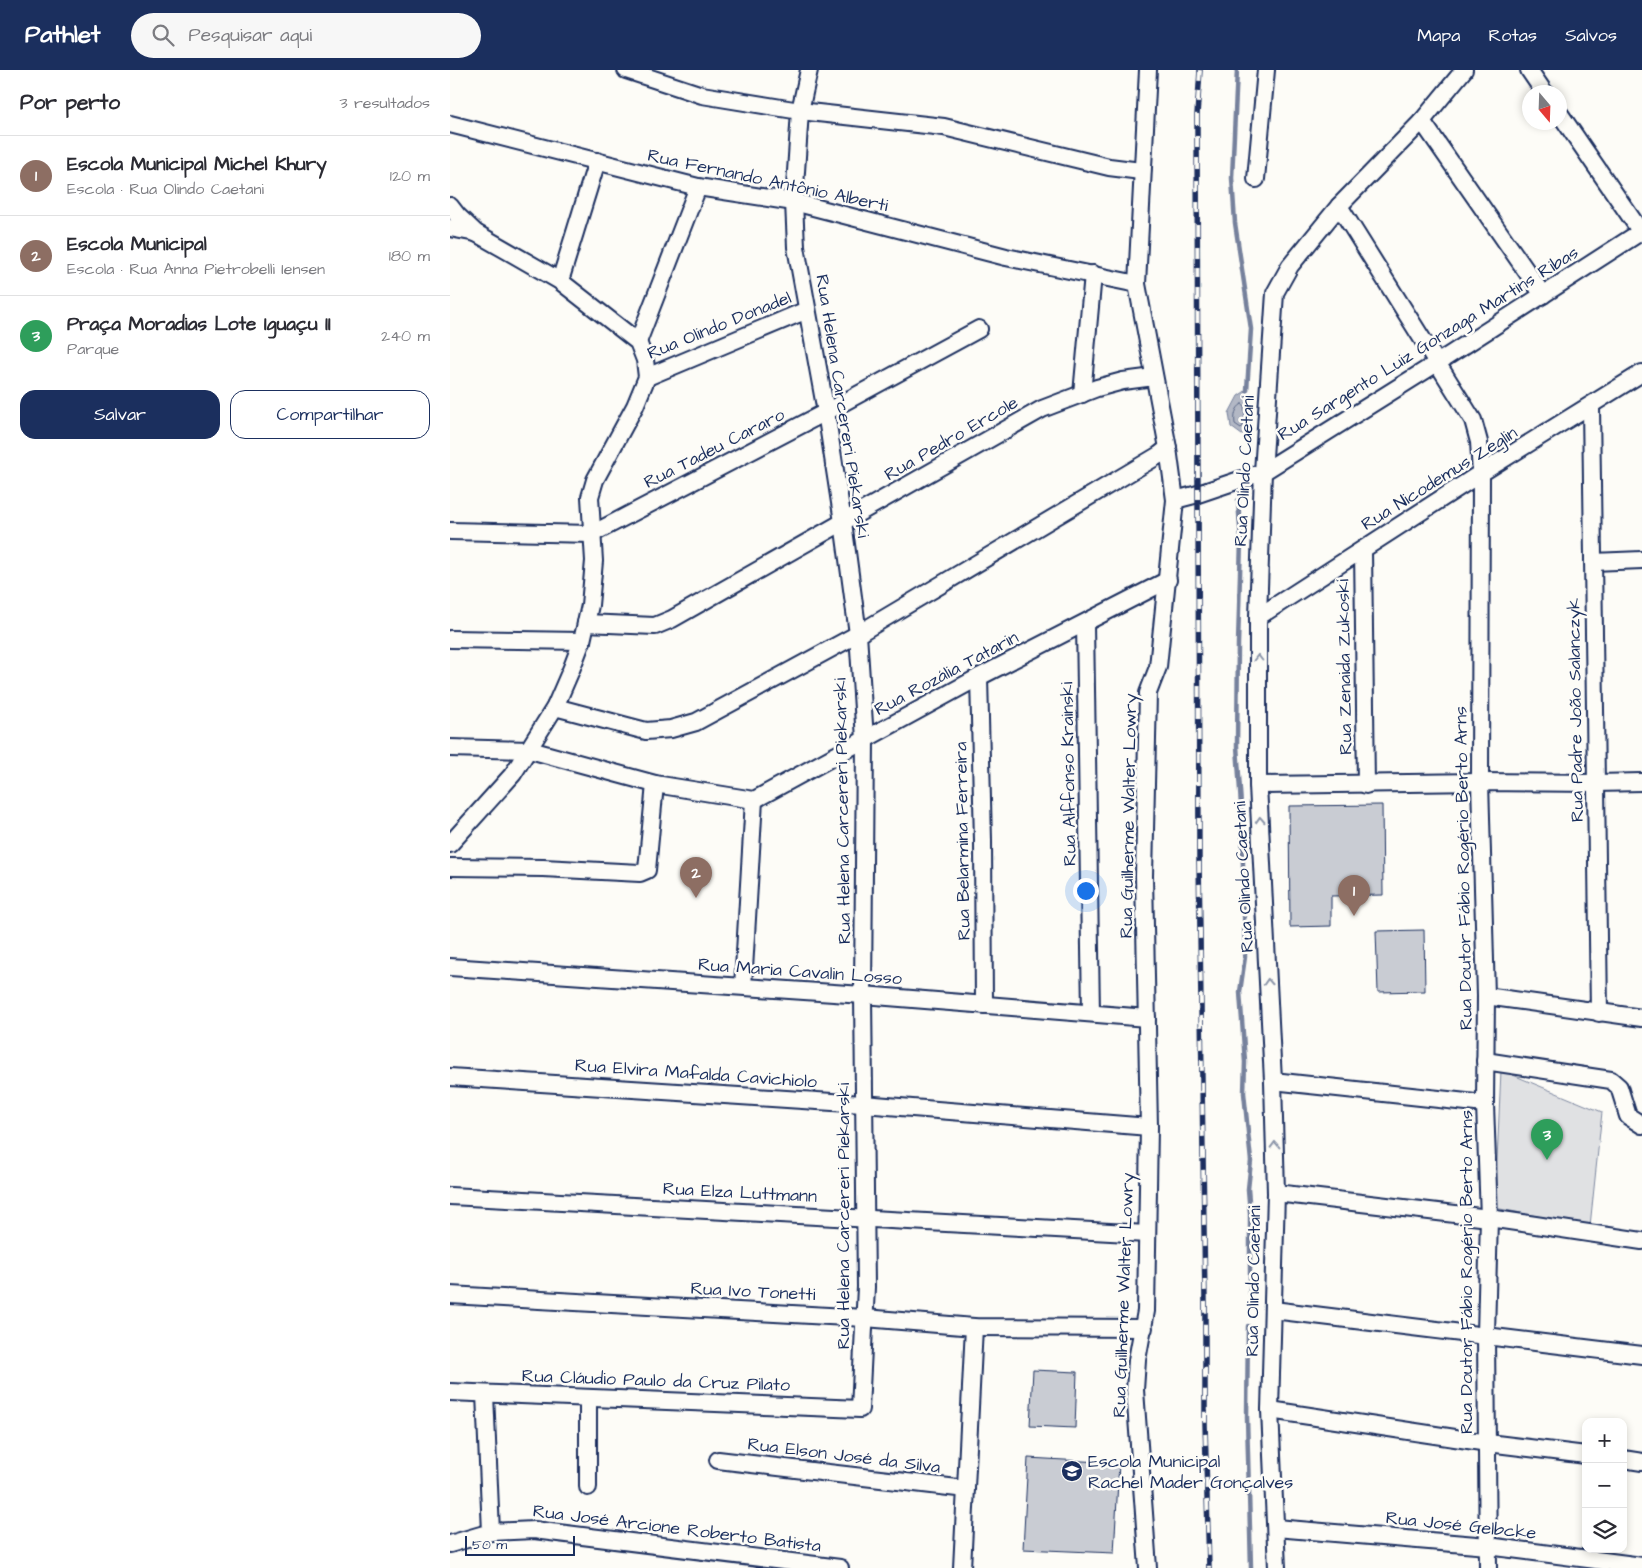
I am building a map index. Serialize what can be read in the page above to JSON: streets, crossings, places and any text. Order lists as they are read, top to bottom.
{
  "streets": {
    "street": [
      "Rua Fernando Antônio Alberti",
      "Rua Olindo Donadel",
      "Rua Sargento Luiz Gonzaga Martins Ribas",
      "Rua Helena Carcereri Piekarski",
      "Rua Pedro Ercole",
      "Rua Tadeu Cararo",
      "Rua Olindo Caetani",
      "Rua Nicodemus Zeglin",
      "Rua Zenaida Zukoski",
      "Rua Rozália Tatarin",
      "Rua Padre João Salanczyk",
      "Rua Alffonso Krainski",
      "Rua Guilherme Walter Lowry",
      "Rua Belarmina Ferreira",
      "Rua Doutor Fábio Rogério Berto Arns",
      "Rua Maria Cavalin Losso",
      "Rua Elvira Mafalda Cavichiolo",
      "Rua Elza Luttmann",
      "Rua Ivo Tonetti",
      "Rua Cláudio Paulo da Cruz Pilato",
      "Rua Elson José da Silva",
      "Rua José Gelbcke",
      "Rua José Arcione Roberto Batista"
    ]
  },
  "crossings": [
    ["Rua Fernando Antônio Alberti", "Rua Helena Carcereri Piekarski"],
    ["Rua Fernando Antônio Alberti", "Rua Guilherme Walter Lowry"],
    ["Rua Olindo Donadel", "Rua Helena Carcereri Piekarski"],
    ["Rua Sargento Luiz Gonzaga Martins Ribas", "Rua Olindo Caetani"],
    ["Rua Sargento Luiz Gonzaga Martins Ribas", "Rua Guilherme Walter Lowry"],
    ["Rua Sargento Luiz Gonzaga Martins Ribas", "Rua Doutor Fábio Rogério Berto Arns"],
    ["Rua Helena Carcereri Piekarski", "Rua Pedro Ercole"],
    ["Rua Helena Carcereri Piekarski", "Rua Tadeu Cararo"],
    ["Rua Helena Carcereri Piekarski", "Rua Rozália Tatarin"],
    ["Rua Helena Carcereri Piekarski", "Rua Maria Cavalin Losso"],
    ["Rua Helena Carcereri Piekarski", "Rua Elvira Mafalda Cavichiolo"],
    ["Rua Helena Carcereri Piekarski", "Rua Elza Luttmann"],
    ["Rua Helena Carcereri Piekarski", "Rua Ivo Tonetti"],
    ["Rua Helena Carcereri Piekarski", "Rua Cláudio Paulo da Cruz Pilato"],
    ["Rua Pedro Ercole", "Rua Guilherme Walter Lowry"],
    ["Rua Olindo Caetani", "Rua Nicodemus Zeglin"],
    ["Rua Olindo Caetani", "Rua Doutor Fábio Rogério Berto Arns"],
    ["Rua Olindo Caetani", "Rua José Gelbcke"],
    ["Rua Nicodemus Zeglin", "Rua Zenaida Zukoski"],
    ["Rua Nicodemus Zeglin", "Rua Padre João Salanczyk"],
    ["Rua Nicodemus Zeglin", "Rua Doutor Fábio Rogério Berto Arns"],
    ["Rua Rozália Tatarin", "Rua Alffonso Krainski"],
    ["Rua Rozália Tatarin", "Rua Guilherme Walter Lowry"],
    ["Rua Rozália Tatarin", "Rua Belarmina Ferreira"],
    ["Rua Alffonso Krainski", "Rua Maria Cavalin Losso"],
    ["Rua Guilherme Walter Lowry", "Rua Maria Cavalin Losso"],
    ["Rua Guilherme Walter Lowry", "Rua Elvira Mafalda Cavichiolo"],
    ["Rua Guilherme Walter Lowry", "Rua Elza Luttmann"],
    ["Rua Guilherme Walter Lowry", "Rua Ivo Tonetti"],
    ["Rua Belarmina Ferreira", "Rua Maria Cavalin Losso"],
    ["Rua Doutor Fábio Rogério Berto Arns", "Rua José Gelbcke"]
  ],
  "one_way": ["Rua Olindo Caetani"],
  "places": {
    "school or university": ["Escola Municipal Rachel Mader Gonçalves"]
  },
  "scale_bar": "50 m",
  "north": "bottom",
  "page": {
    "header": "Pathlet",
    "search": "Pesquisar aqui",
    "nav": ["Mapa", "Rotas", "Salvos"],
    "heading": ["Por perto", "3 resultados"],
    "list": [
      {
        "mark": "1",
        "name": "Escola Municipal Michel Khury",
        "note": "Escola · Rua Olindo Caetani",
        "value": "120 m"
      },
      {
        "mark": "2",
        "name": "Escola Municipal",
        "note": "Escola · Rua Anna Pietrobelli Iensen",
        "value": "180 m"
      },
      {
        "mark": "3",
        "name": "Praça Moradias Lote Iguaçu II",
        "note": "Parque",
        "value": "240 m"
      }
    ],
    "buttons": ["Salvar", "Compartilhar"],
    "pins": ["2", "1", "3"],
    "map_buttons": ["+", "−"],
    "scale": "50 m"
  }
}
